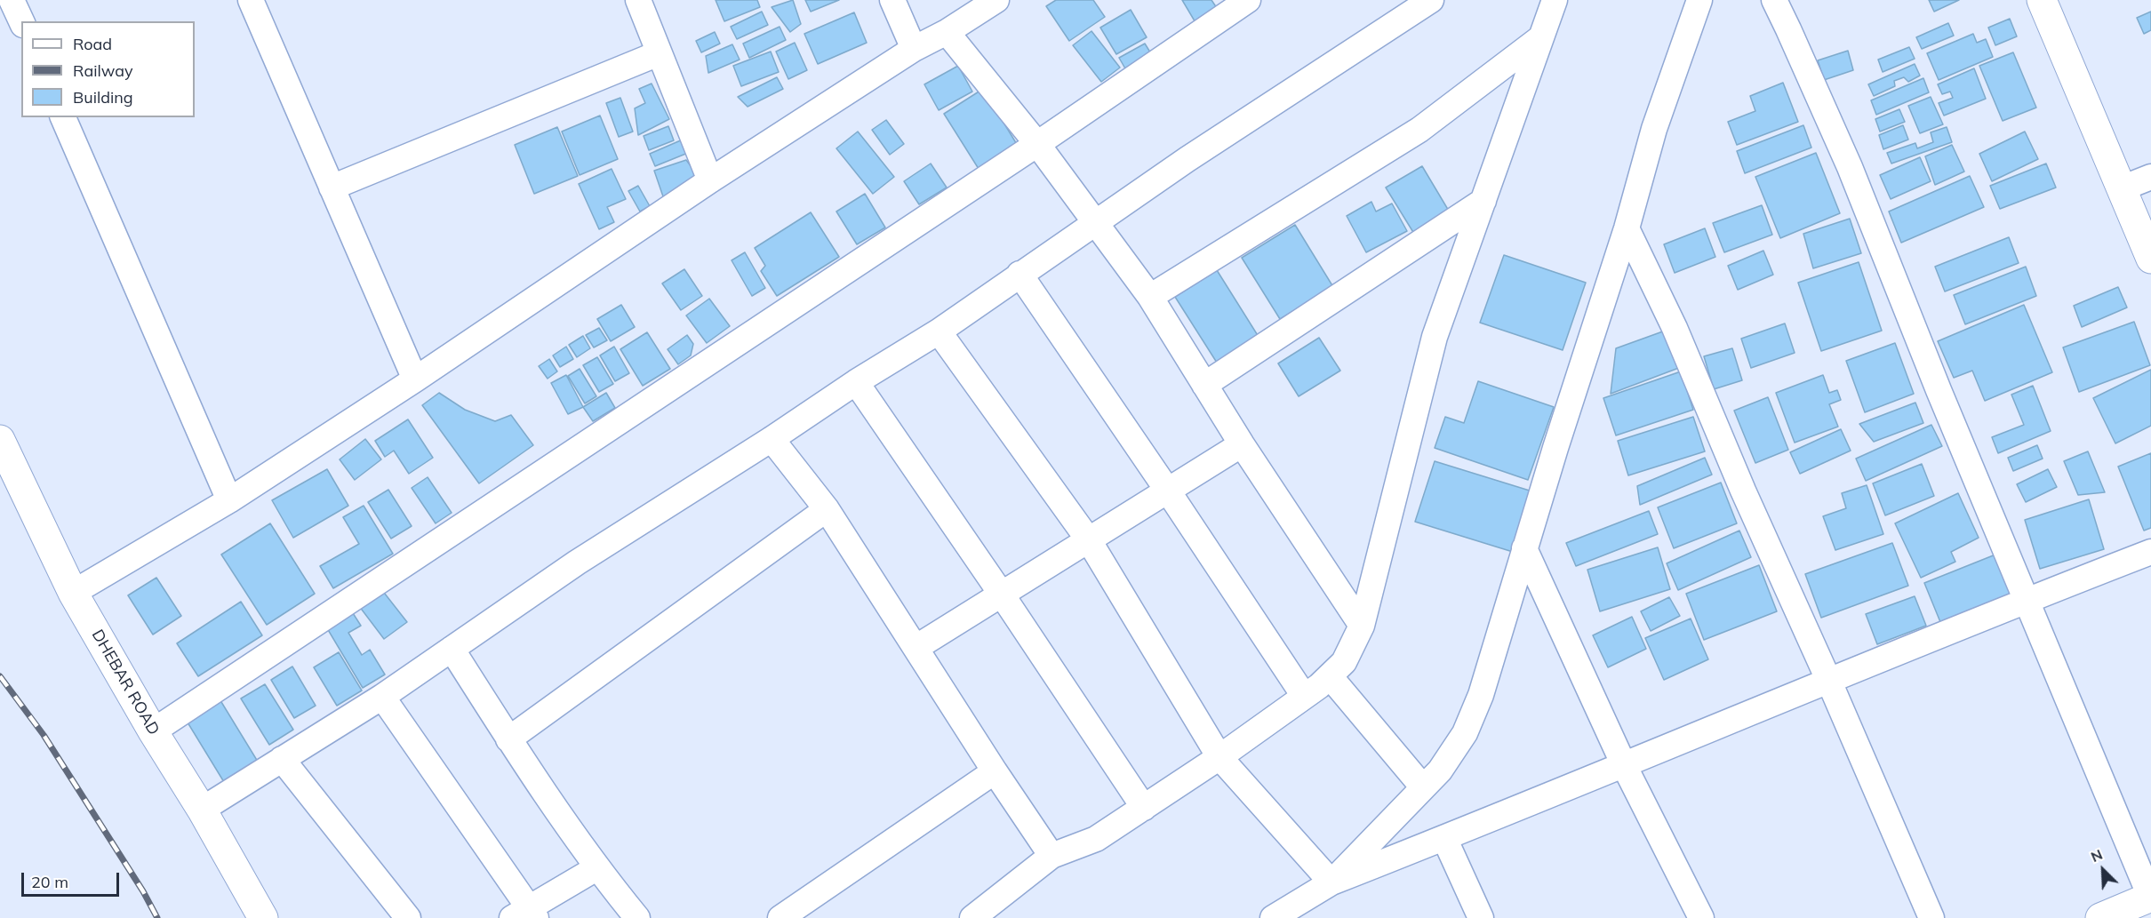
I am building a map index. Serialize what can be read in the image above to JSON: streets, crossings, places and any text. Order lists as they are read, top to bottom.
{
  "streets": {
    "street": ["DHEBAR ROAD"]
  },
  "legend": ["Road", "Railway", "Building"],
  "scale_bar": "20 m",
  "north": "top left"
}
